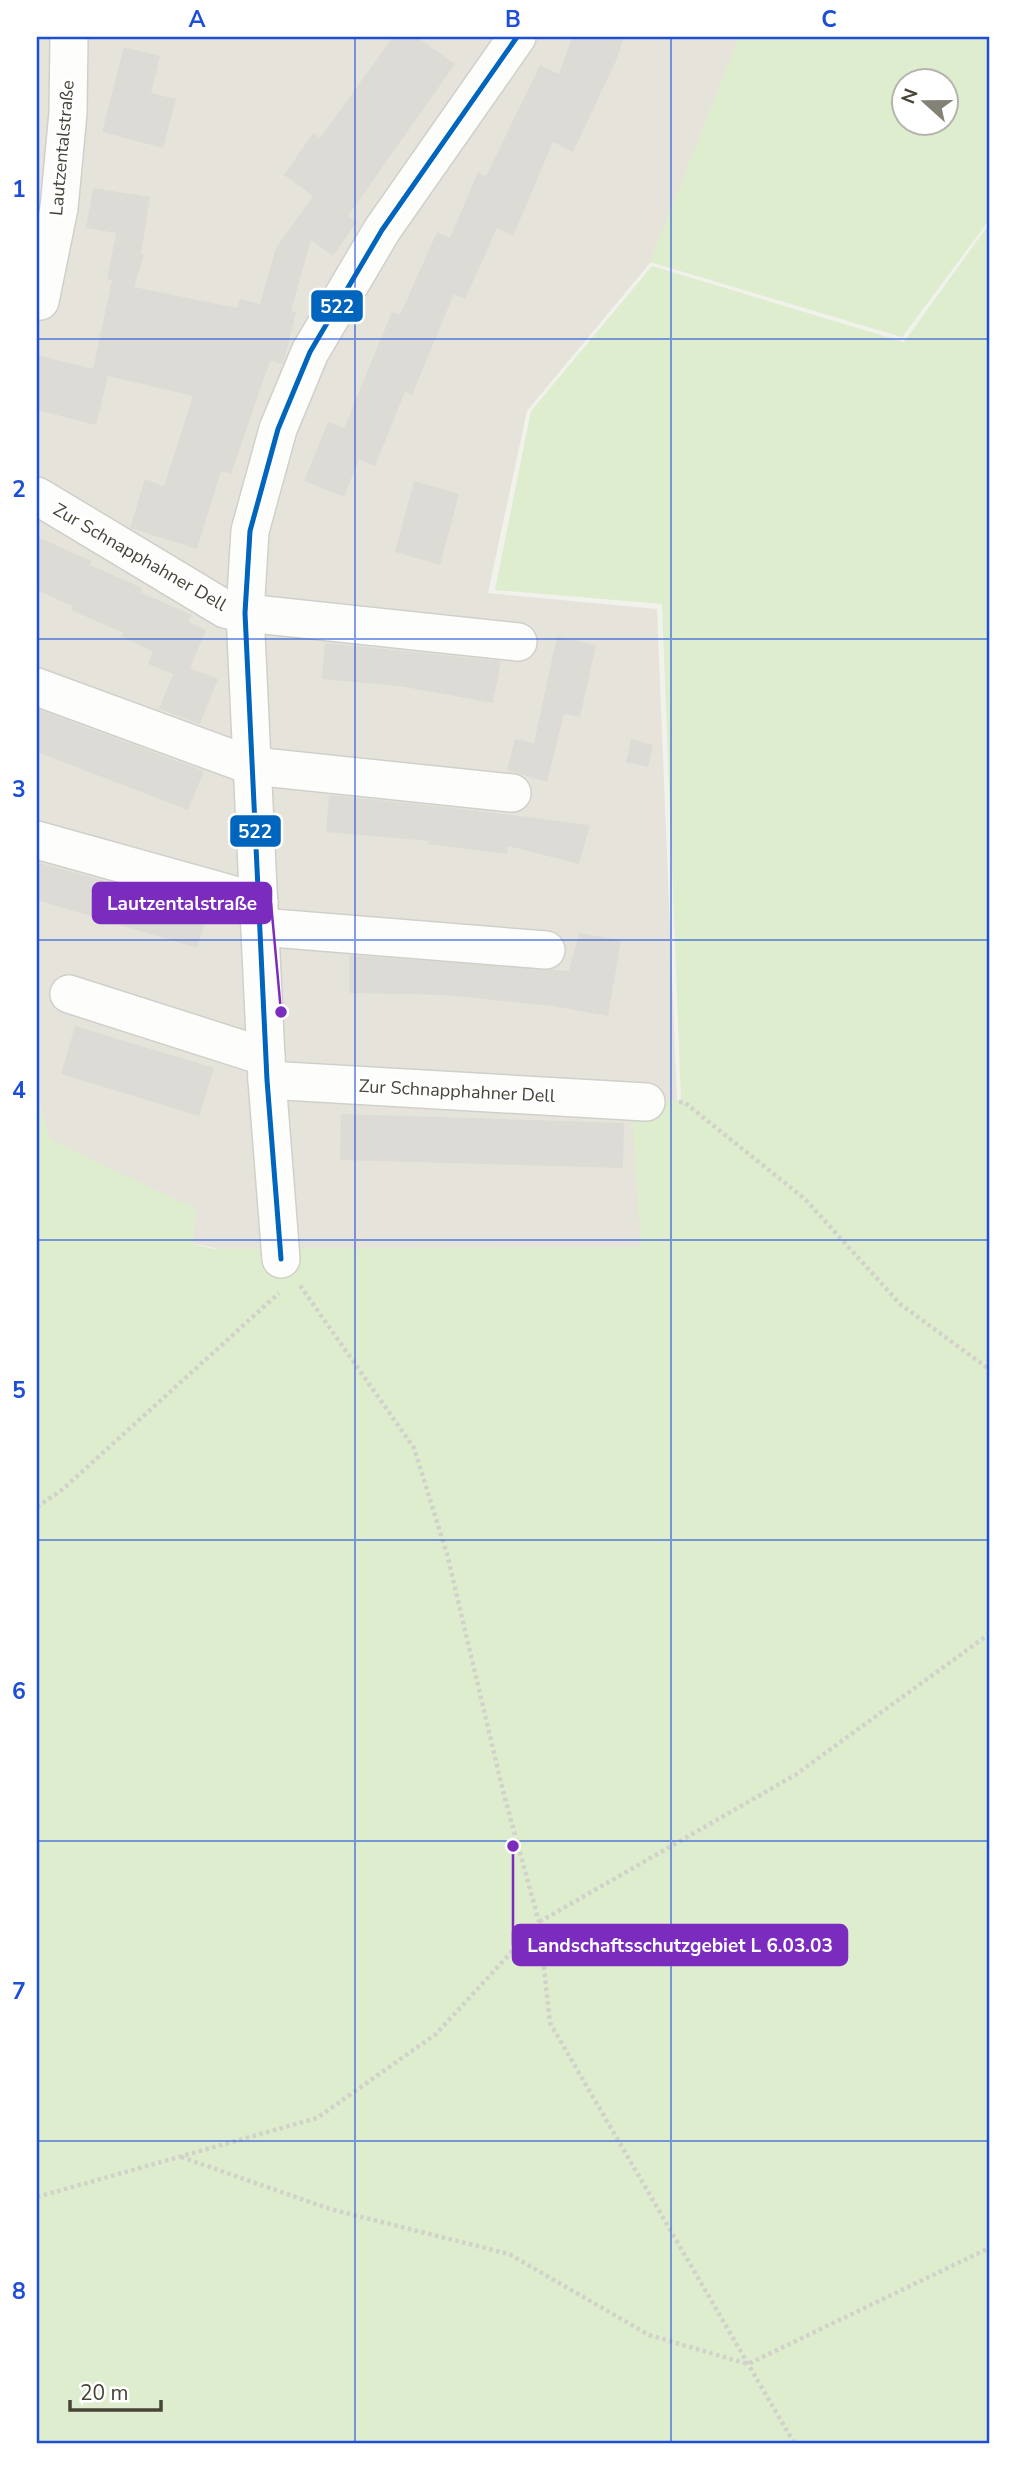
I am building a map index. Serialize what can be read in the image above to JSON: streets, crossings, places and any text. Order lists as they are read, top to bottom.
{
  "streets": {
    "street": ["Lautzentalstraße", "Zur Schnapphahner Dell"]
  },
  "places": ["Lautzentalstraße", "Landschaftsschutzgebiet L 6.03.03"],
  "lines": ["transit line 522"],
  "scale_bar": "20 m",
  "north": "left",
  "grid": {
    "columns": ["A", "B", "C"],
    "rows": [
      "1",
      "2",
      "3",
      "4",
      "5",
      "6",
      "7",
      "8"
    ]
  }
}
